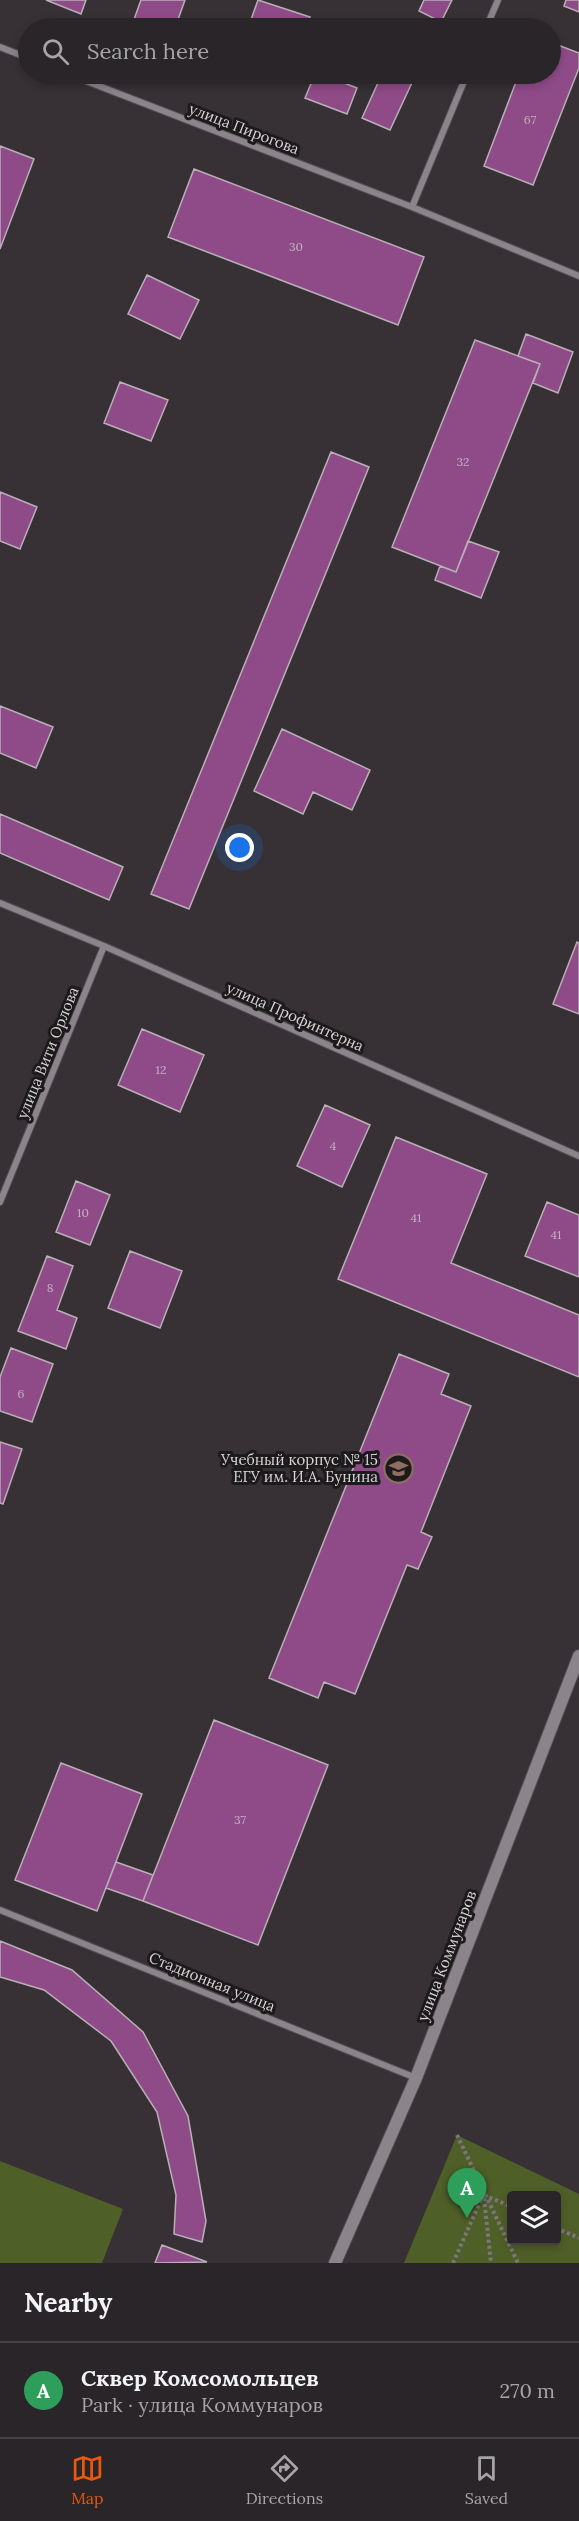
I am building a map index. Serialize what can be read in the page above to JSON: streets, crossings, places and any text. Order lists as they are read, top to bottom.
{
  "streets": {
    "main road": ["улица Коммунаров"],
    "street": [
      "улица Пирогова",
      "улица Профинтерна",
      "улица Вити Орлова",
      "Стадионная улица"
    ]
  },
  "crossings": [
    ["улица Профинтерна", "улица Вити Орлова"],
    ["улица Коммунаров", "Стадионная улица"]
  ],
  "places": {
    "school or university": ["Учебный корпус № 15 ЕГУ им. И.А. Бунина"]
  },
  "house_numbers": [
    "67",
    "30",
    "32",
    "12",
    "4",
    "10",
    "41",
    "41",
    "8",
    "6",
    "37"
  ],
  "page": {
    "search": "Search here",
    "pins": "A",
    "heading": "Nearby",
    "list": [
      {
        "mark": "A",
        "name": "Сквер Комсомольцев",
        "note": "Park · улица Коммунаров",
        "value": "270 m"
      }
    ],
    "nav": ["Map", "Directions", "Saved"]
  }
}
